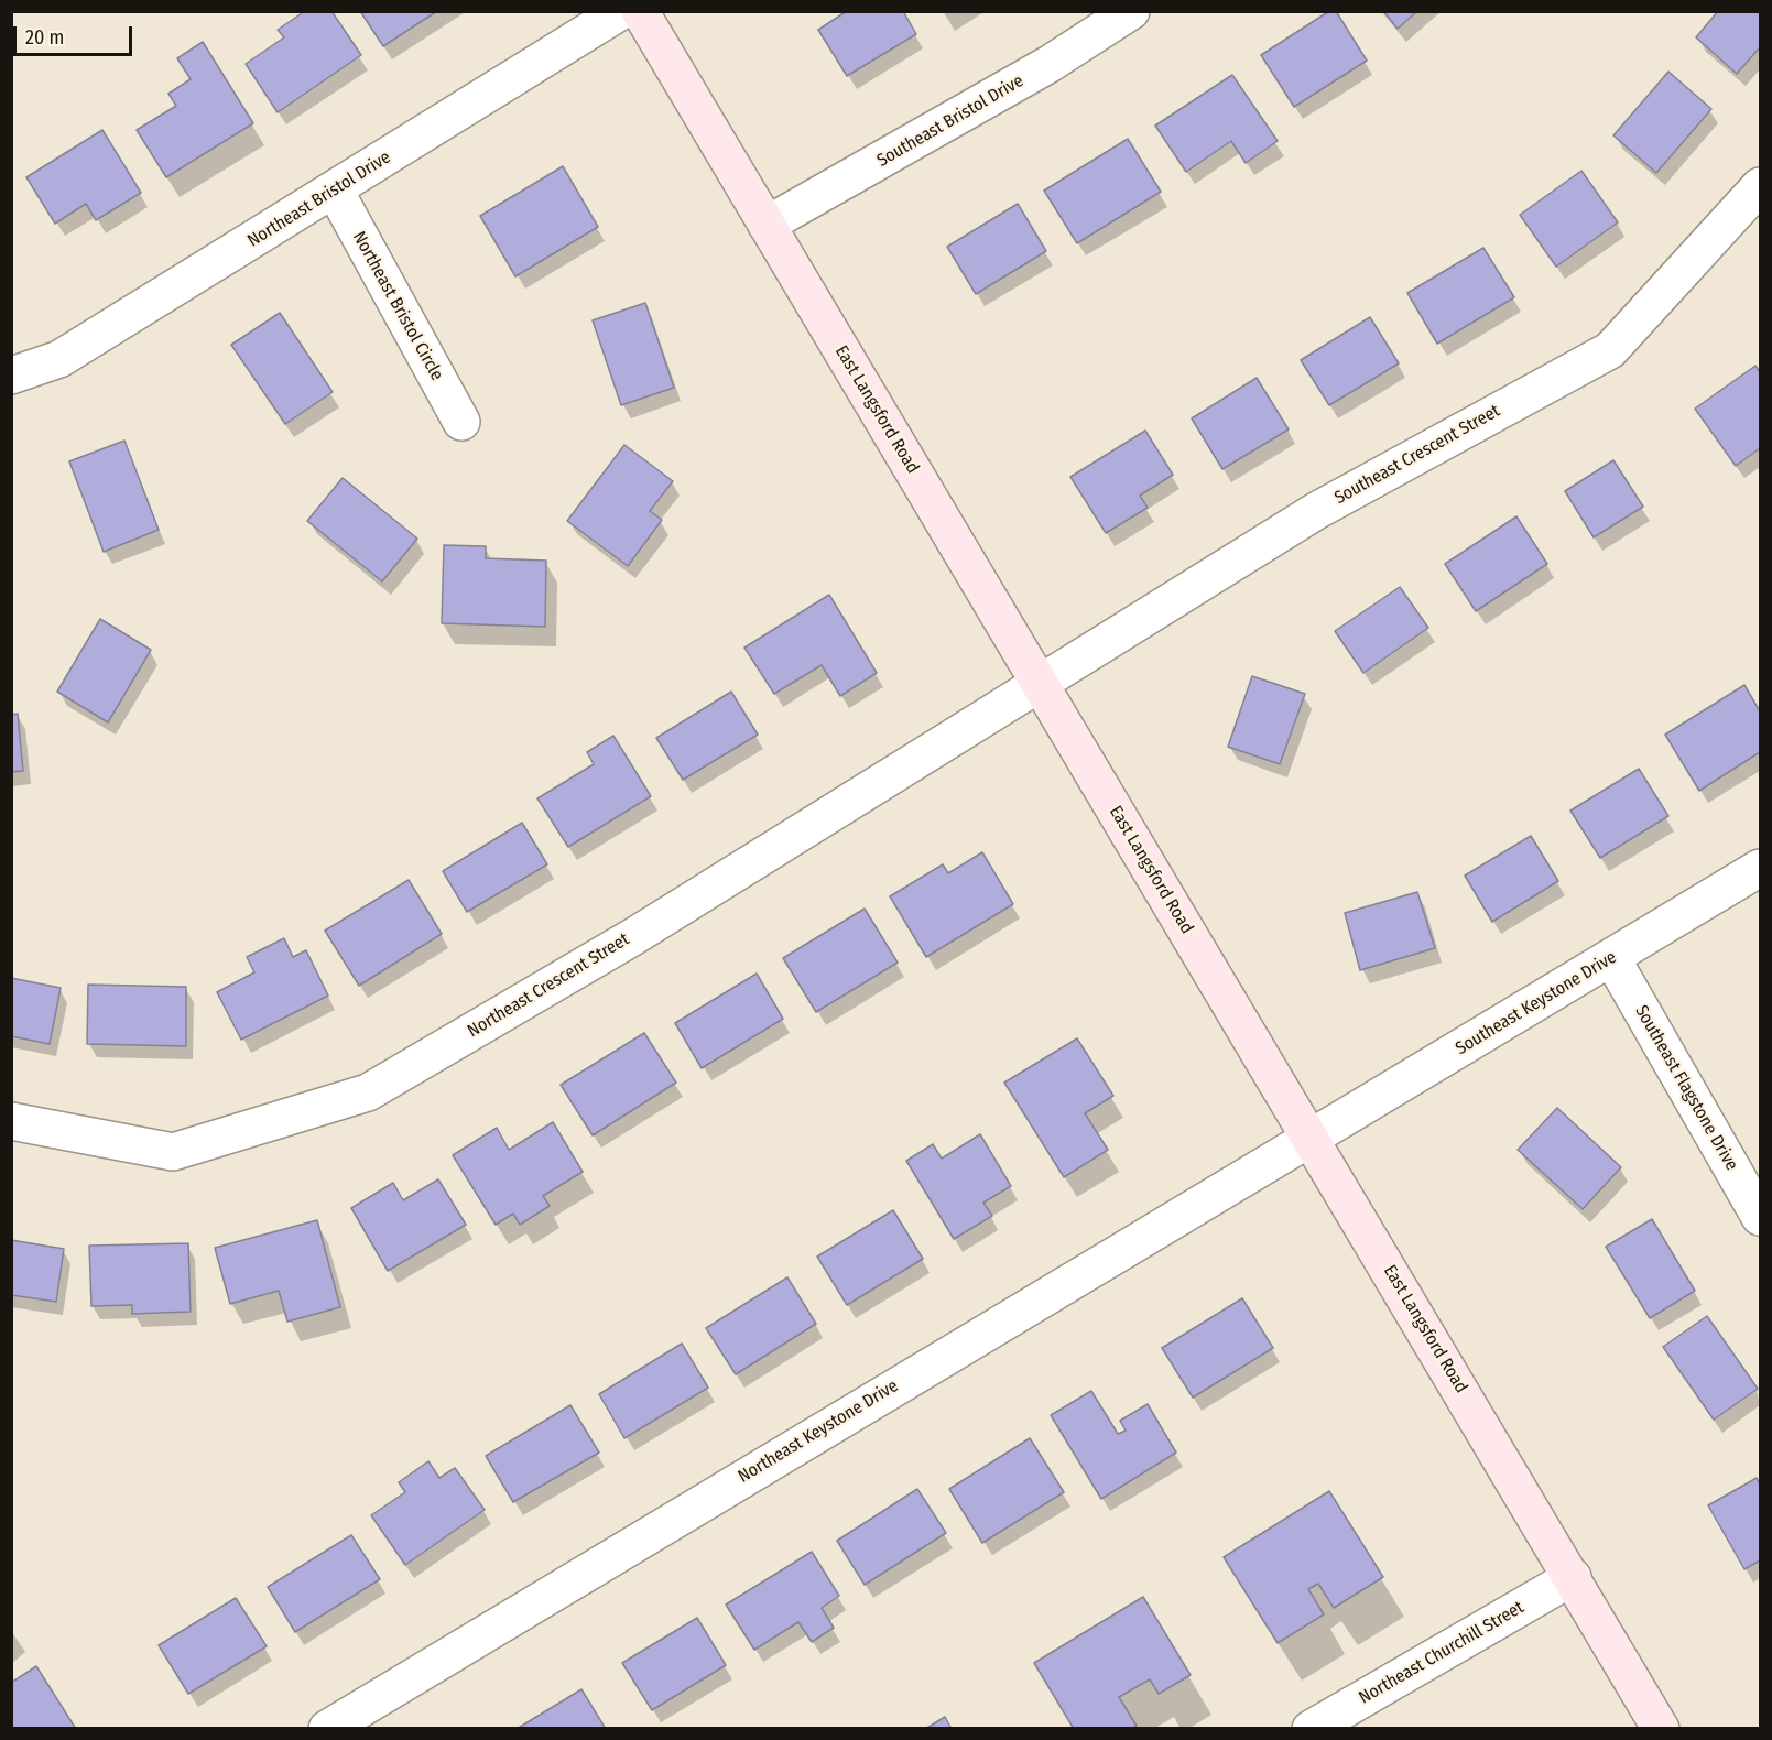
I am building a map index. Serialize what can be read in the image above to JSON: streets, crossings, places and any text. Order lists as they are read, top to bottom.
{
  "streets": {
    "street": [
      "Southeast Bristol Drive",
      "Northeast Bristol Drive",
      "Northeast Bristol Circle",
      "East Langsford Road",
      "Southeast Crescent Street",
      "Northeast Crescent Street",
      "Southeast Keystone Drive",
      "Southeast Flagstone Drive",
      "Northeast Keystone Drive",
      "Northeast Churchill Street"
    ]
  },
  "crossings": [
    ["Southeast Bristol Drive", "East Langsford Road"],
    ["Northeast Bristol Drive", "Northeast Bristol Circle"],
    ["East Langsford Road", "Southeast Crescent Street"],
    ["East Langsford Road", "Northeast Crescent Street"],
    ["East Langsford Road", "Southeast Keystone Drive"],
    ["East Langsford Road", "Northeast Keystone Drive"],
    ["East Langsford Road", "Northeast Churchill Street"],
    ["Southeast Crescent Street", "Northeast Crescent Street"],
    ["Southeast Keystone Drive", "Southeast Flagstone Drive"],
    ["Southeast Keystone Drive", "Northeast Keystone Drive"]
  ],
  "scale_bar": "20 m"
}
